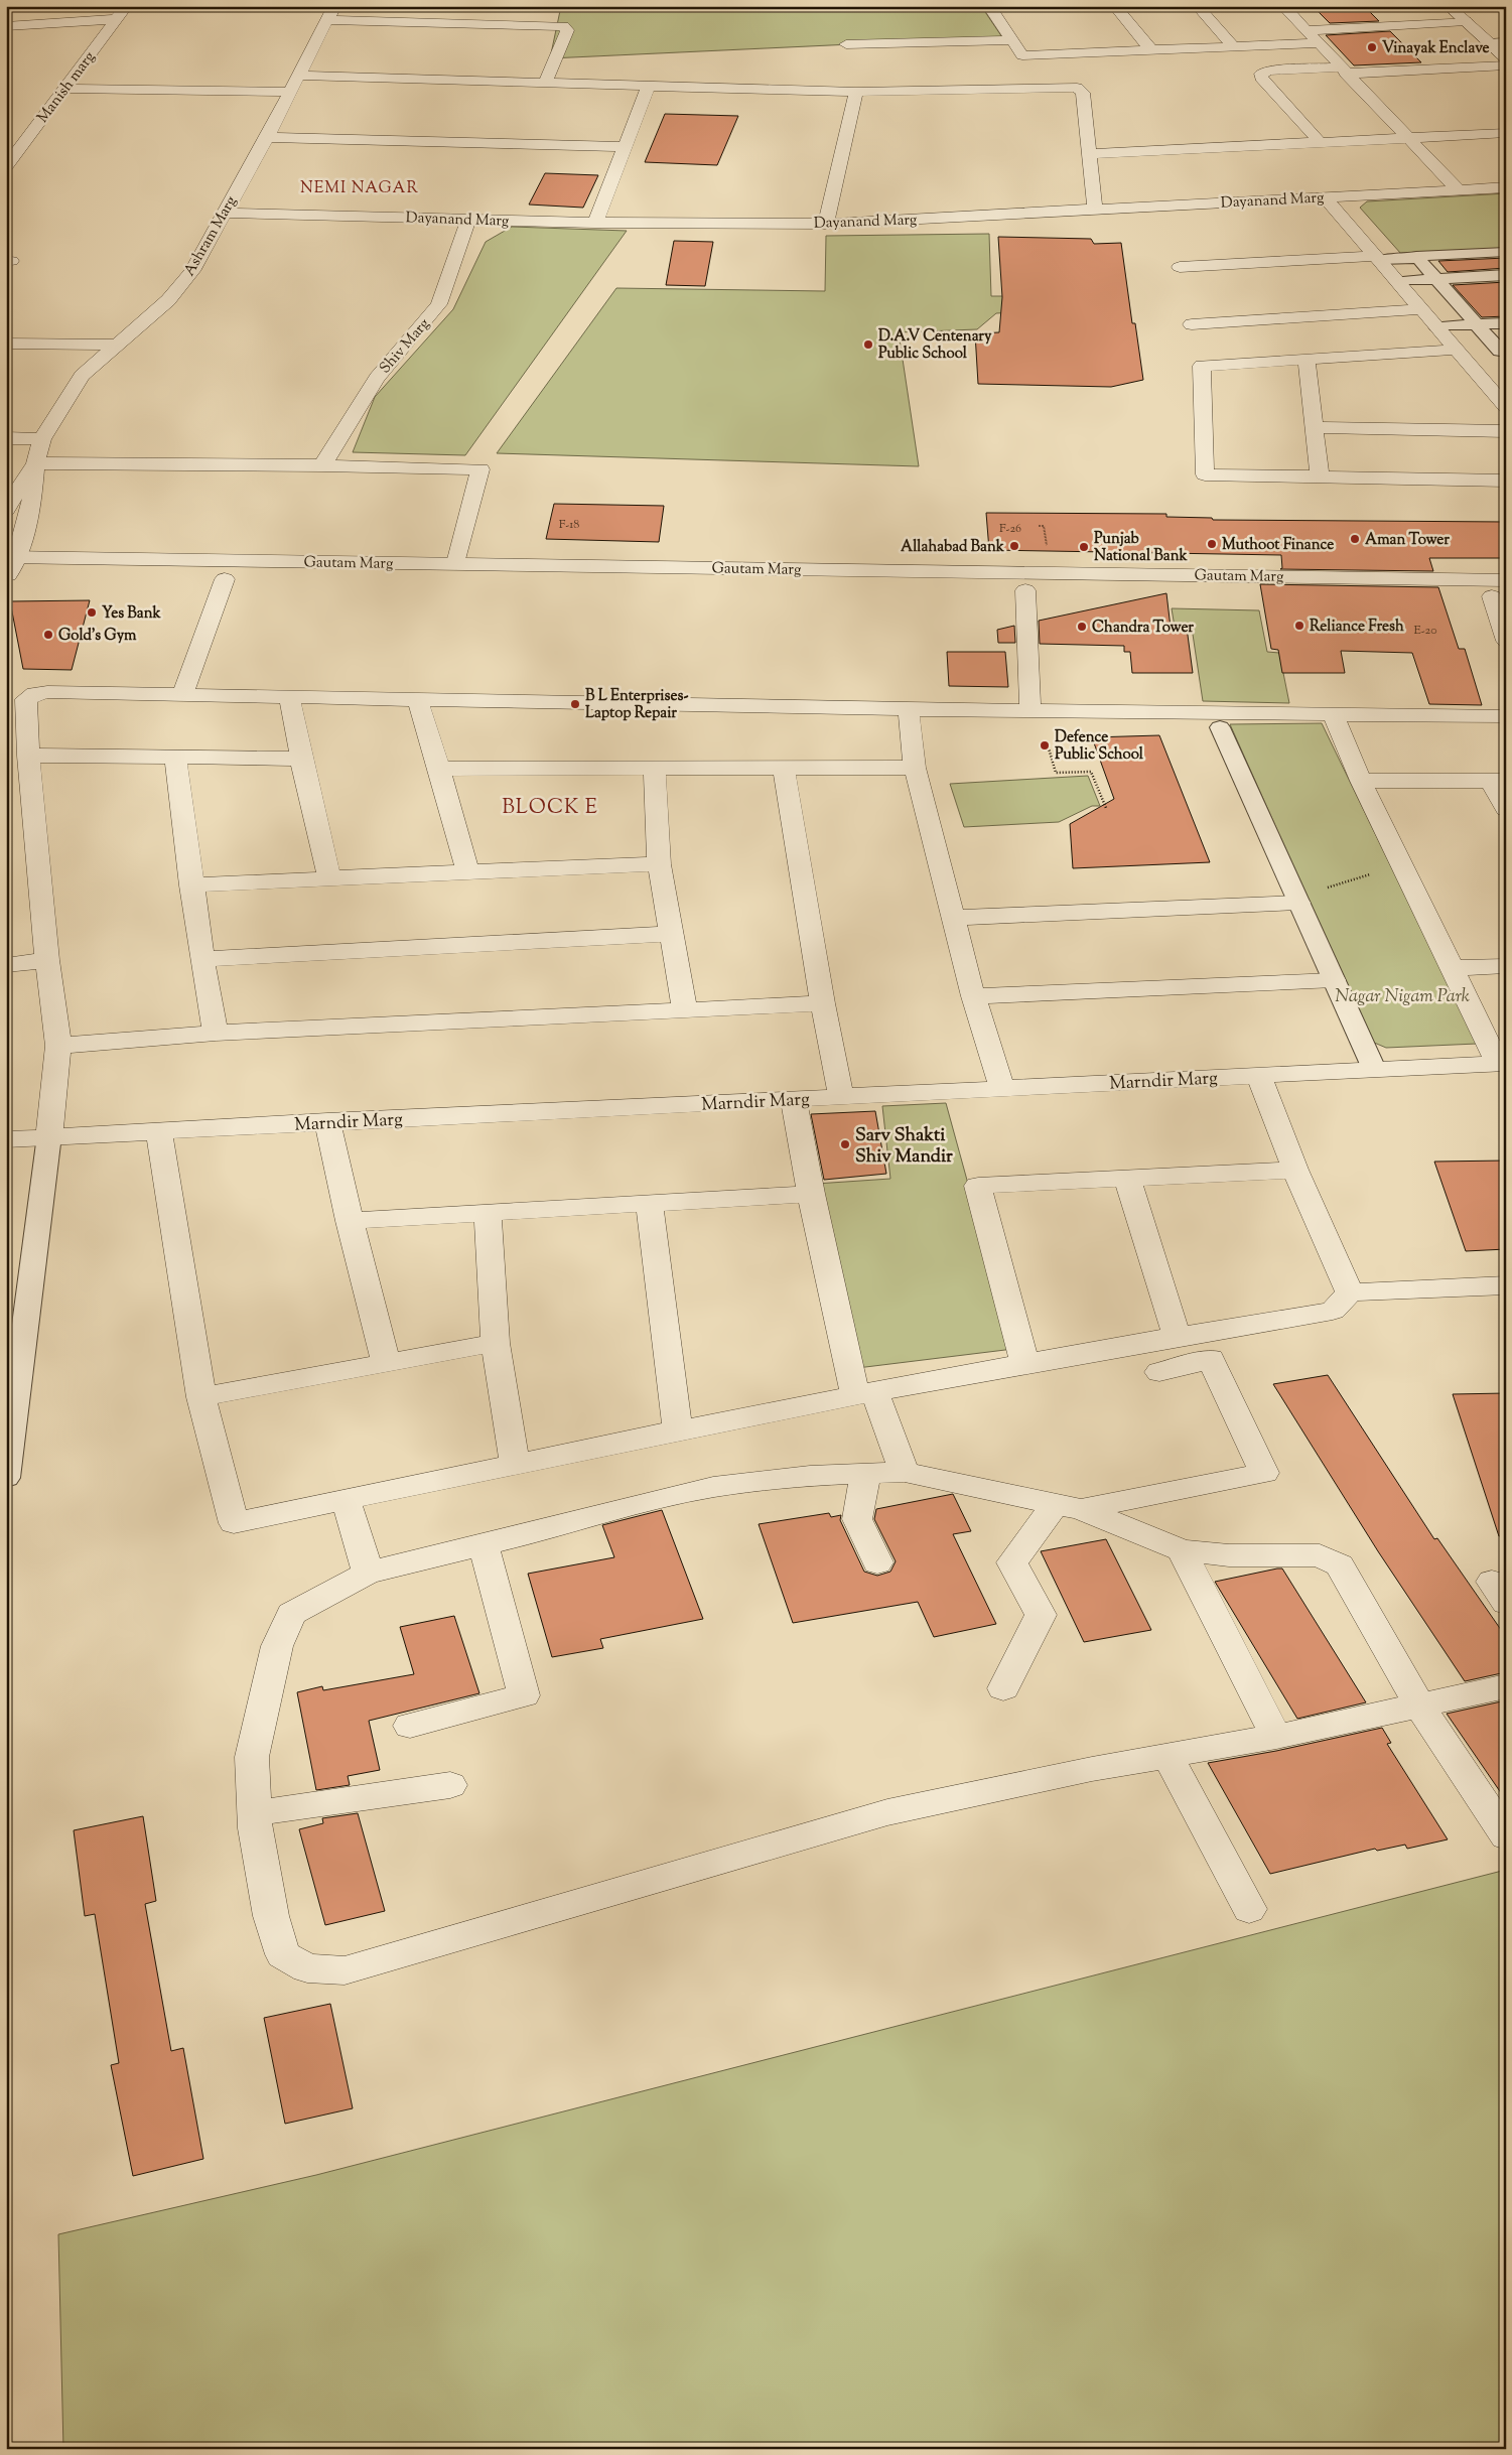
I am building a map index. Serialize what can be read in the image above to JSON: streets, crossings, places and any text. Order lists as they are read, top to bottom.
{
  "streets": {
    "street": [
      "Manish marg",
      "Dayanand Marg",
      "Ashram Marg",
      "Shiv Marg",
      "Gautam Marg",
      "Marndir Marg"
    ]
  },
  "crossings": [
    ["Dayanand Marg", "Ashram Marg"],
    ["Dayanand Marg", "Shiv Marg"],
    ["Ashram Marg", "Gautam Marg"]
  ],
  "districts": ["NEMI NAGAR", "BLOCK E"],
  "parks": ["Nagar Nigam Park"],
  "places": [
    "Vinayak Enclave",
    "D.A.V Centenary Public School",
    "Aman Tower",
    "Muthoot Finance",
    "Allahabad Bank",
    "Punjab National Bank",
    "Yes Bank",
    "Reliance Fresh",
    "Chandra Tower",
    "Gold's Gym",
    "B L Enterprises- Laptop Repair",
    "Defence Public School",
    "Sarv Shakti Shiv Mandir"
  ],
  "house_numbers": ["F-18", "F-26", "E-20"]
}
